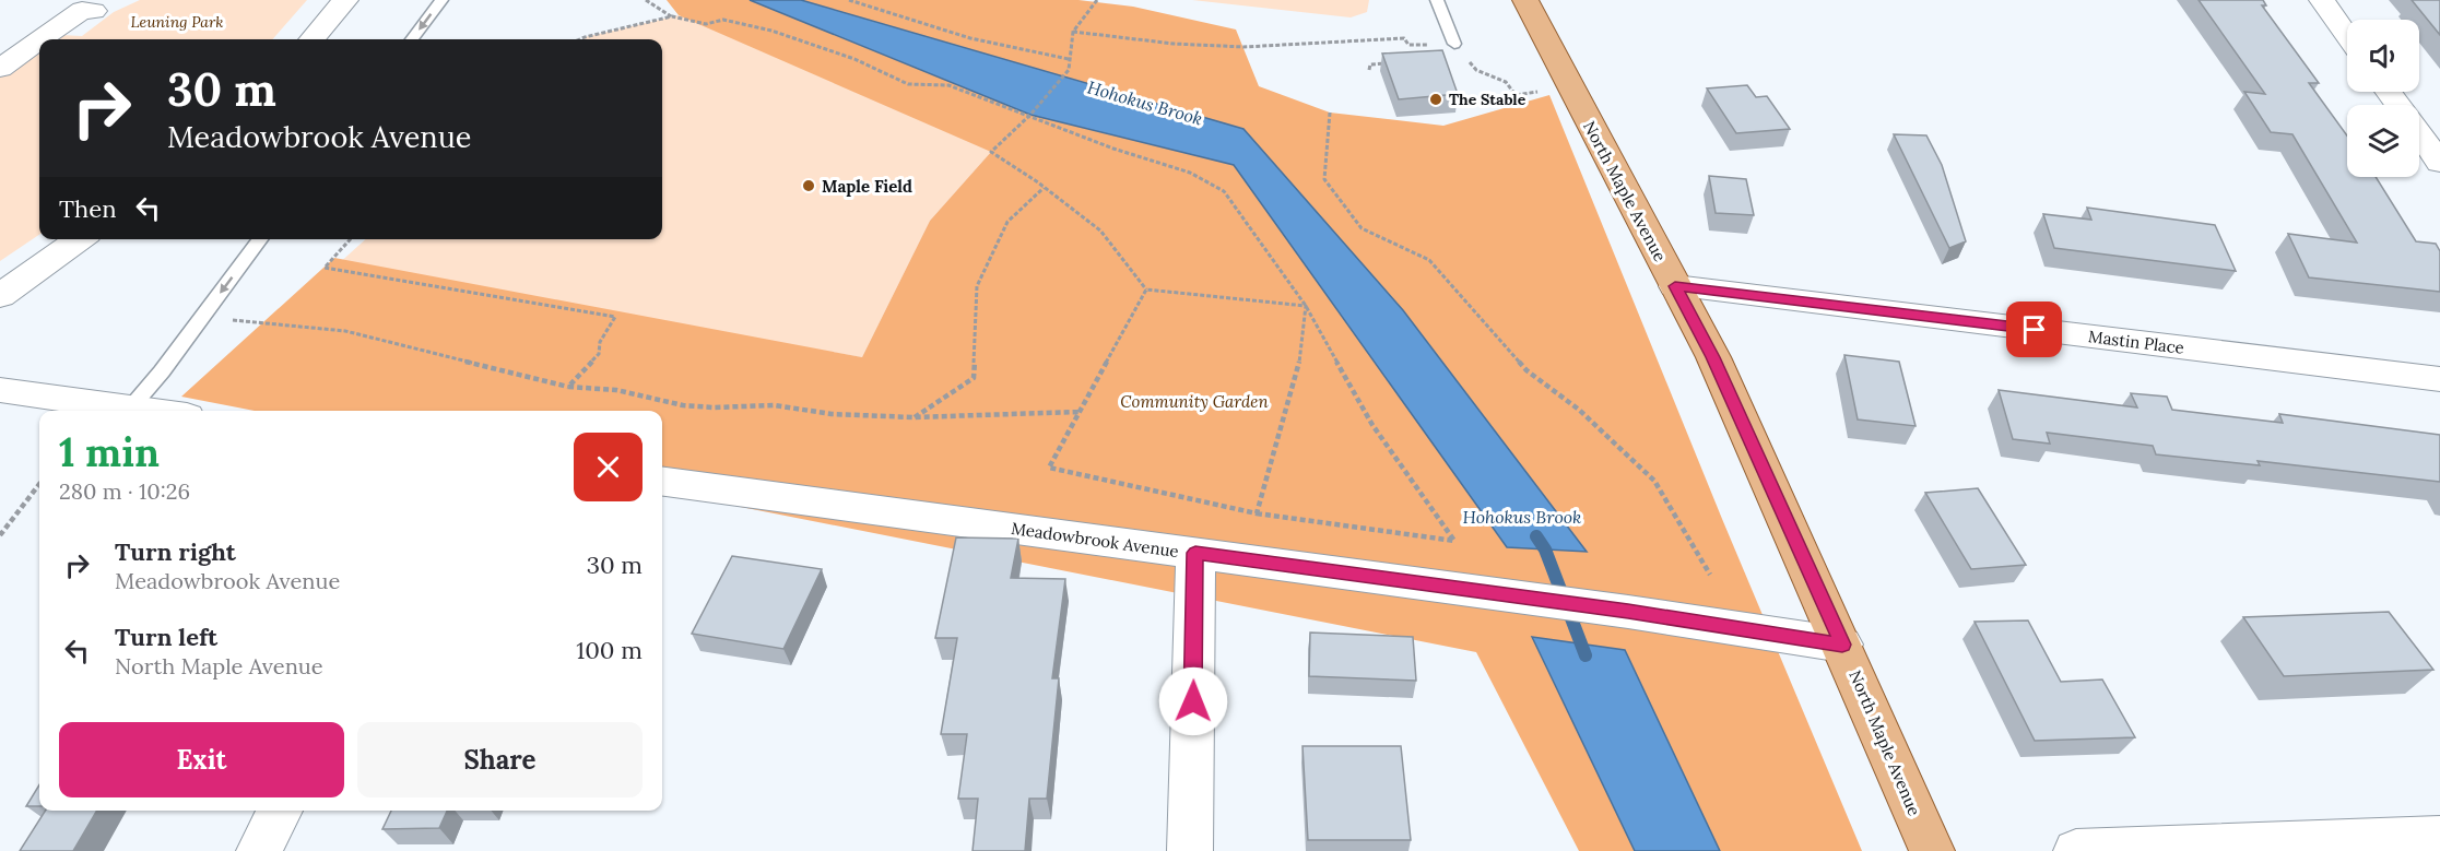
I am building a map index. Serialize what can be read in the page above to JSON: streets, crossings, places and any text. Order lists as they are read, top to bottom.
{
  "streets": {
    "main road": ["North Maple Avenue"],
    "street": ["Mastin Place", "Meadowbrook Avenue"]
  },
  "crossings": [
    ["North Maple Avenue", "Mastin Place"],
    ["North Maple Avenue", "Meadowbrook Avenue"]
  ],
  "water": ["Hohokus Brook"],
  "parks": ["Leuning Park", "Community Garden"],
  "places": ["The Stable", "Maple Field"],
  "page": {
    "turn": ["30 m", "Meadowbrook Avenue"],
    "then": "Then",
    "heading": ["1 min", "280 m · 10:26"],
    "list": [
      {
        "name": "Turn right",
        "note": "Meadowbrook Avenue",
        "value": "30 m"
      },
      {
        "name": "Turn left",
        "note": "North Maple Avenue",
        "value": "100 m"
      }
    ],
    "buttons": ["Exit", "Share"]
  }
}
